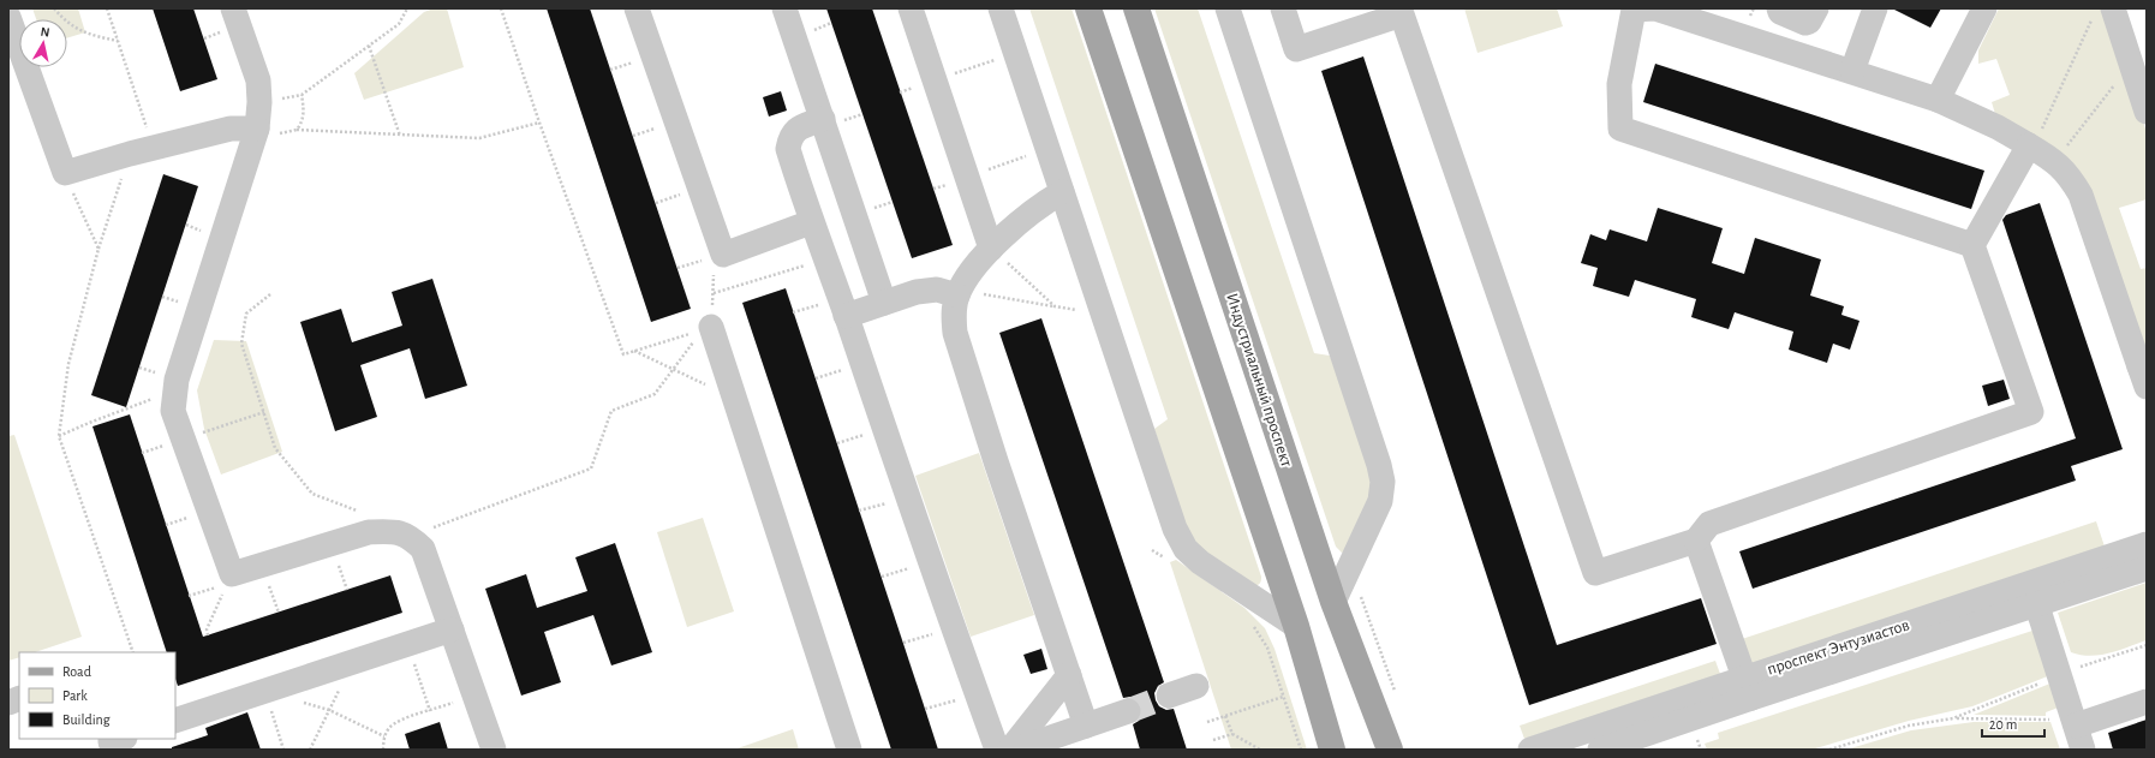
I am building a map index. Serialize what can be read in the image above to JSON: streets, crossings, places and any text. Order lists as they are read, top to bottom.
{
  "streets": {
    "main road": ["Индустриальный проспект"],
    "street": ["проспект Энтузиастов"]
  },
  "legend": ["Road", "Park", "Building"],
  "scale_bar": "20 m",
  "north": "top"
}
